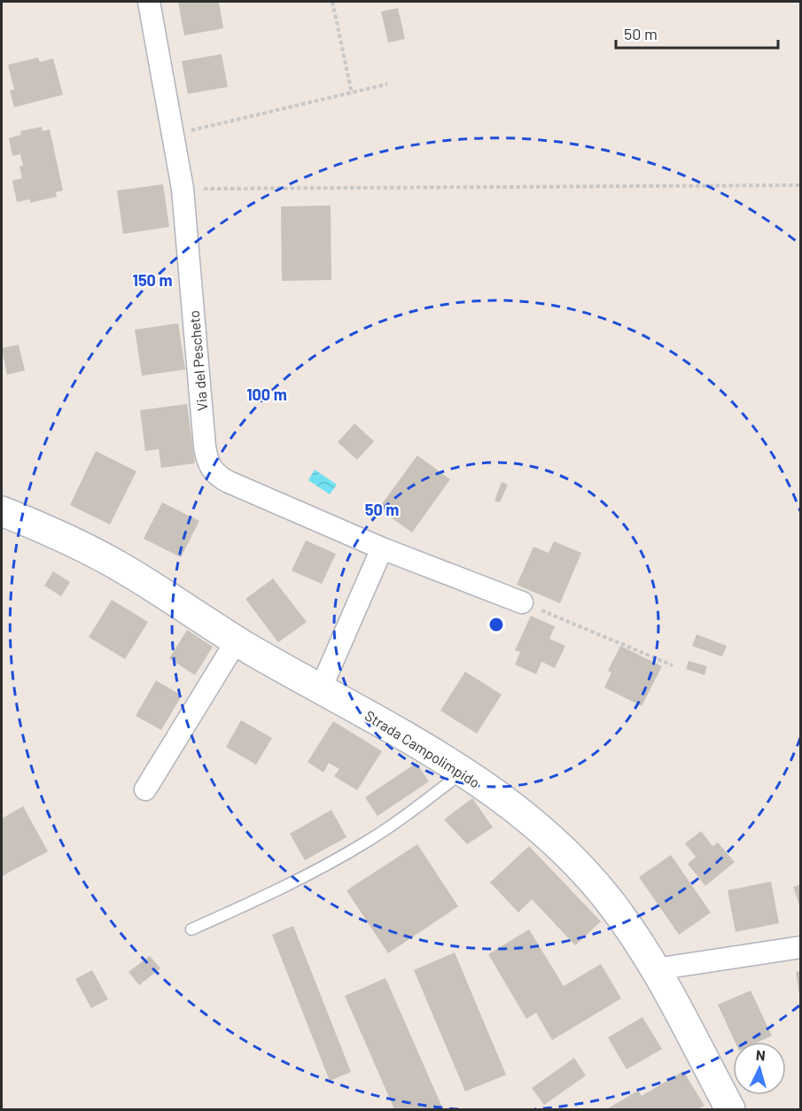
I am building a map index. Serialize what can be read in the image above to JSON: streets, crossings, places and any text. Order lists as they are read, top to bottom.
{
  "streets": {
    "street": ["Via del Pescheto", "Strada Campolimpido"]
  },
  "scale_bar": "50 m",
  "north": "top",
  "rings": ["150 m", "100 m", "50 m"]
}
